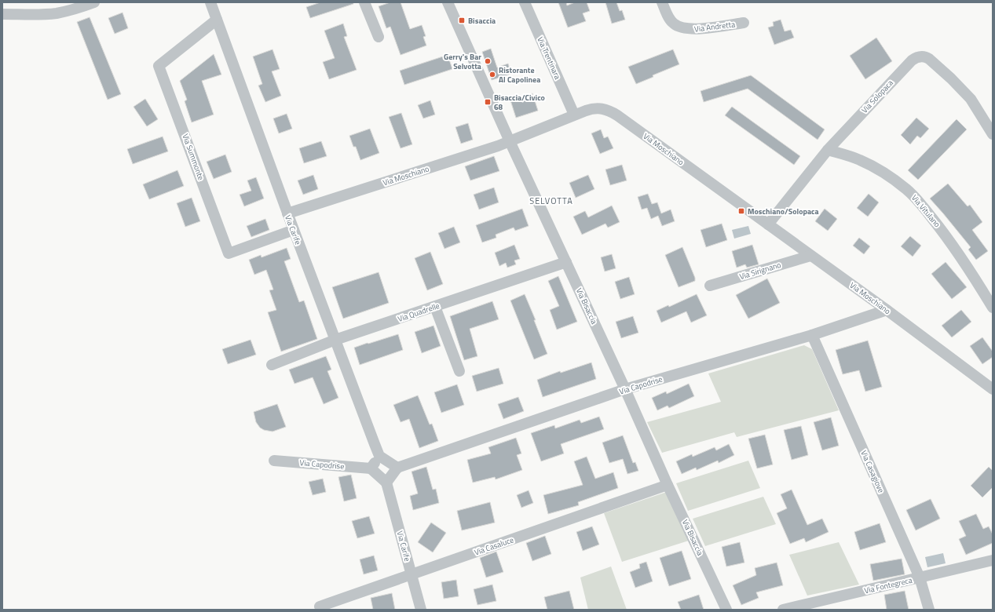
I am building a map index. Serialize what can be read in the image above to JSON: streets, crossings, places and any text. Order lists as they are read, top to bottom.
{
  "streets": {
    "street": [
      "Via Andretta",
      "Via Trentinara",
      "Via Solopaca",
      "Via Moschiano",
      "Via Summonte",
      "Via Vitulano",
      "Via Carife",
      "Via Sirignano",
      "Via Bisaccia",
      "Via Quadrelle",
      "Via Capodrise",
      "Via Casagiove",
      "Via Casaluce",
      "Via Fontegreca"
    ]
  },
  "crossings": [
    ["Via Trentinara", "Via Moschiano"],
    ["Via Solopaca", "Via Moschiano"],
    ["Via Solopaca", "Via Vitulano"],
    ["Via Moschiano", "Via Carife"],
    ["Via Moschiano", "Via Sirignano"],
    ["Via Moschiano", "Via Bisaccia"],
    ["Via Moschiano", "Via Capodrise"],
    ["Via Summonte", "Via Carife"],
    ["Via Carife", "Via Quadrelle"],
    ["Via Carife", "Via Casaluce"],
    ["Via Bisaccia", "Via Quadrelle"],
    ["Via Bisaccia", "Via Capodrise"],
    ["Via Bisaccia", "Via Casaluce"],
    ["Via Capodrise", "Via Casagiove"],
    ["Via Casagiove", "Via Fontegreca"]
  ],
  "districts": ["SELVOTTA"],
  "places": {
    "transit": ["Bisaccia", "Bisaccia/Civico 68", "Moschiano/Solopaca"],
    "other": ["Gerry's Bar Selvotta", "Ristorante Al Capolinea"]
  }
}
